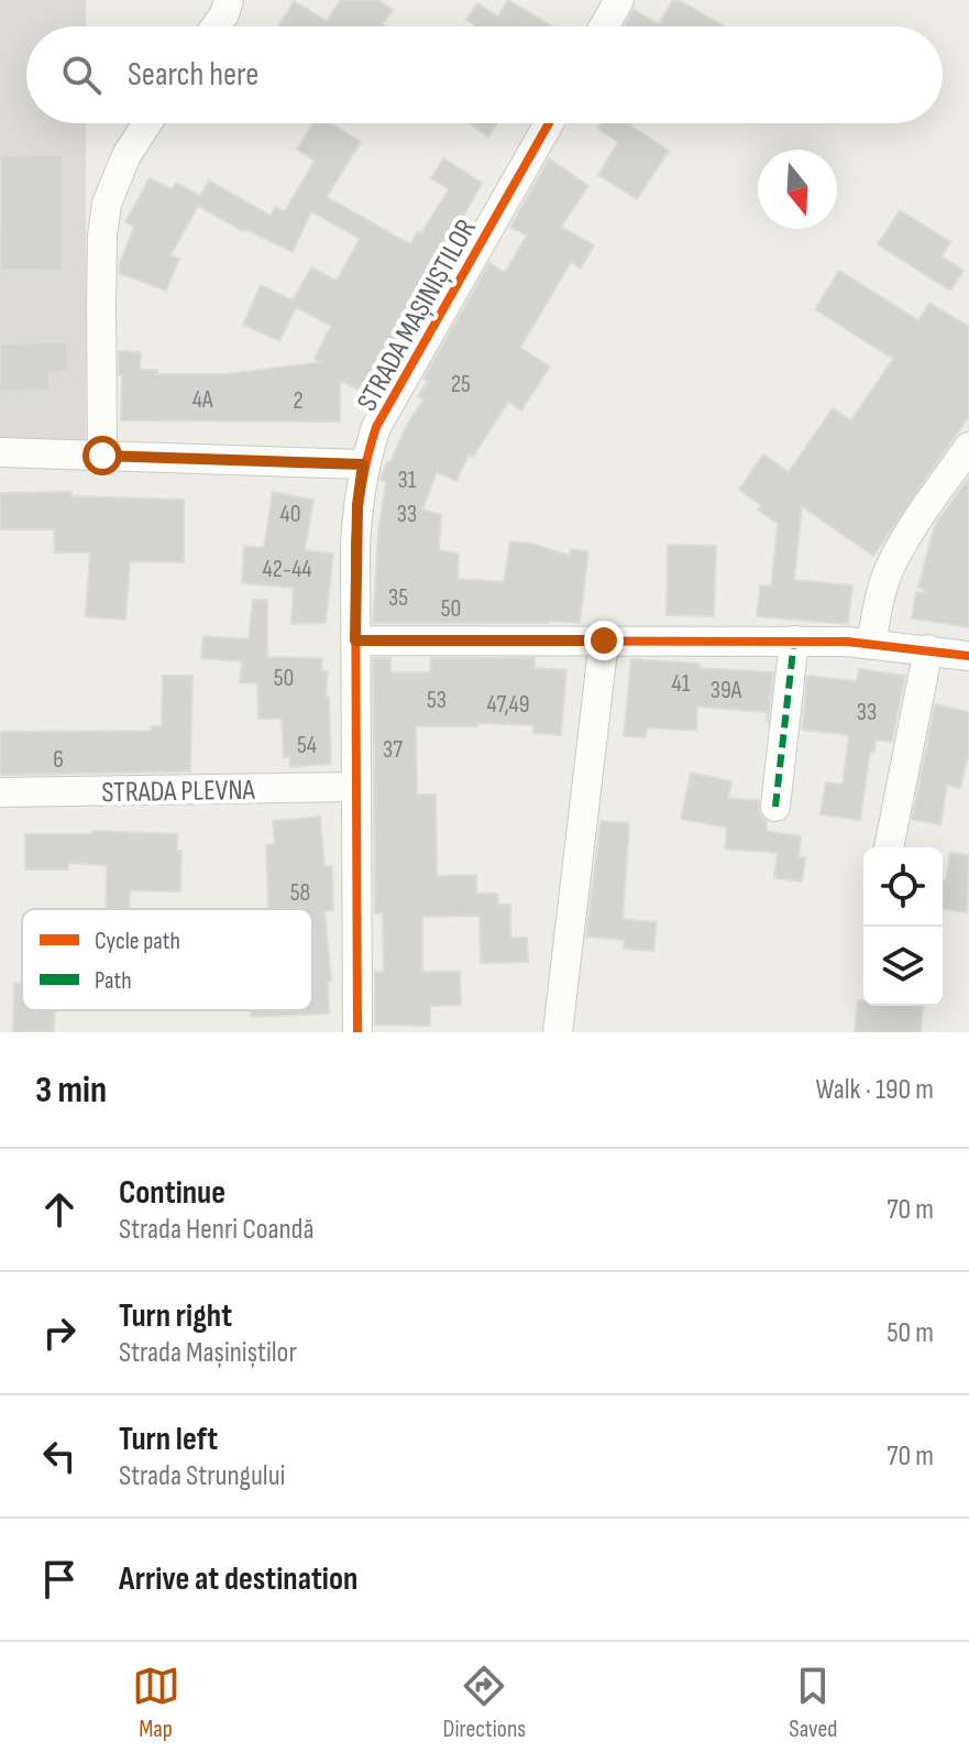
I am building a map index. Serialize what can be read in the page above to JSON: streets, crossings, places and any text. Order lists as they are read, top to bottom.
{
  "streets": {
    "street": ["STRADA MAȘINIȘTILOR", "STRADA PLEVNA"]
  },
  "crossings": [
    ["STRADA MAȘINIȘTILOR", "STRADA PLEVNA"]
  ],
  "house_numbers": [
    "25",
    "4A",
    "2",
    "31",
    "40",
    "33",
    "42-44",
    "35",
    "50",
    "50",
    "41",
    "39A",
    "53",
    "47,49",
    "33",
    "54",
    "37",
    "6",
    "58"
  ],
  "legend": ["Cycle path", "Path"],
  "north": "bottom",
  "page": {
    "search": "Search here",
    "heading": ["3 min", "Walk · 190 m"],
    "list": [
      ["Continue", "Strada Henri Coandă", "70 m"],
      ["Turn right", "Strada Mașiniștilor", "50 m"],
      ["Turn left", "Strada Strungului", "70 m"],
      "Arrive at destination"
    ],
    "nav": ["Map", "Directions", "Saved"]
  }
}
